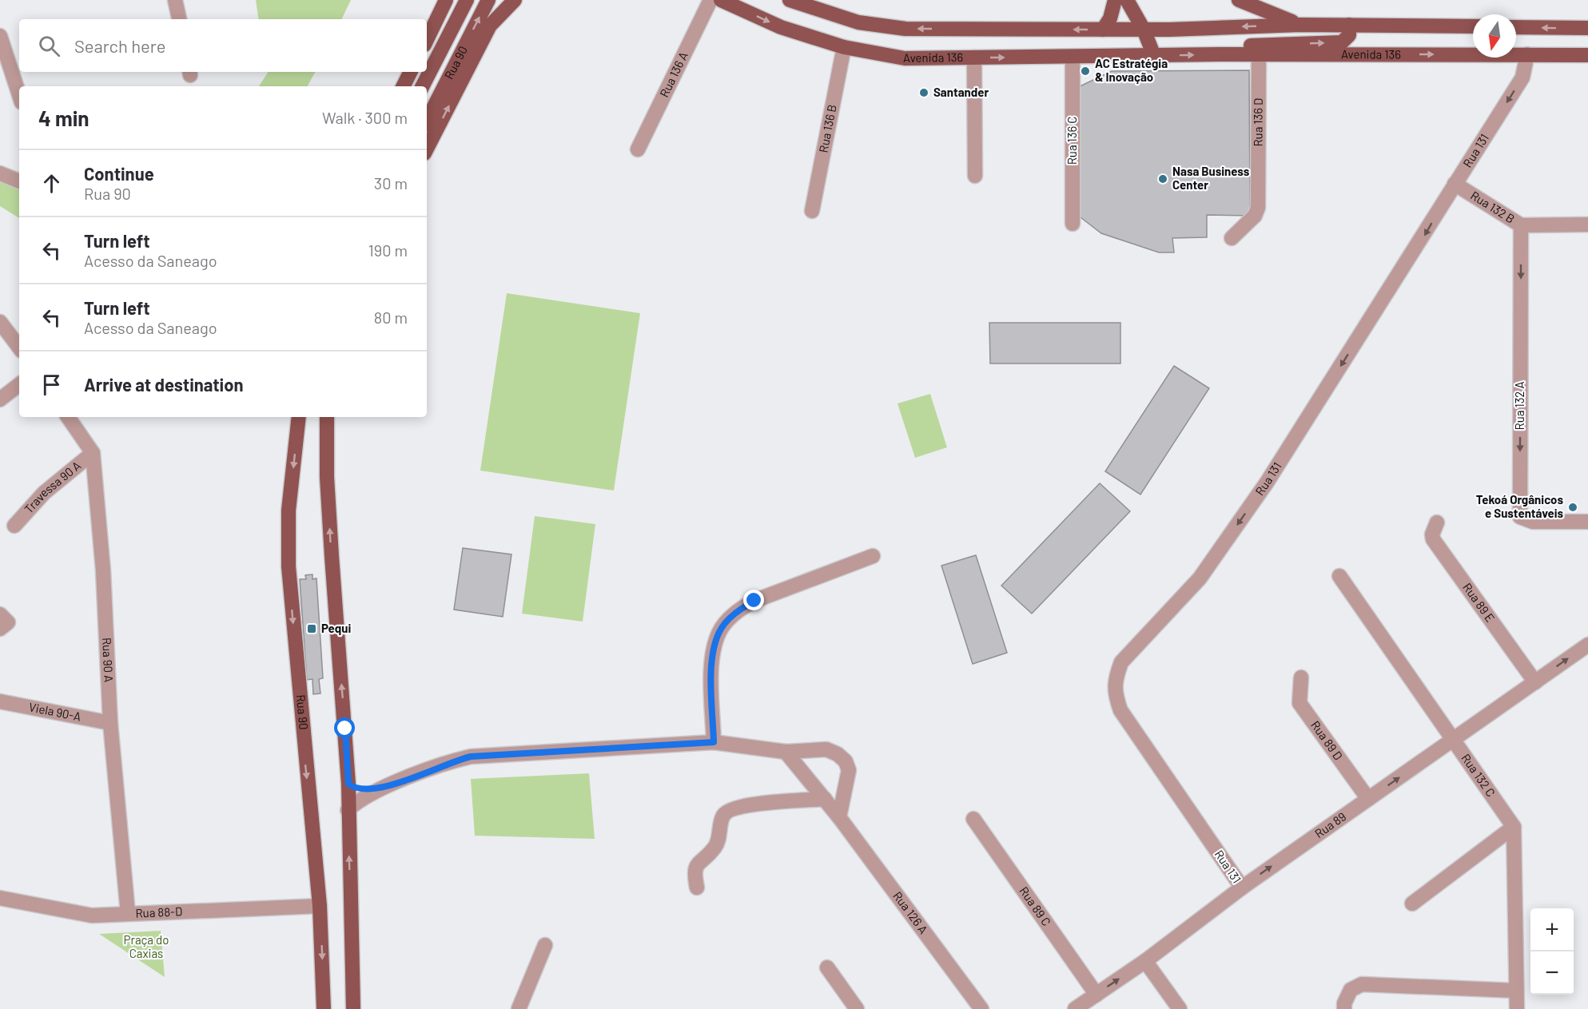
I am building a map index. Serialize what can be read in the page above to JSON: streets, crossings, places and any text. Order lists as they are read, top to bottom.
{
  "streets": {
    "main road": ["Avenida 136", "Rua 90"],
    "street": [
      "Rua 136 A",
      "Rua 136 D",
      "Rua 136 B",
      "Rua 136 C",
      "Rua 131",
      "Rua 132 B",
      "Rua 132 A",
      "Travessa 90 A",
      "Rua 89 E",
      "Rua 90 A",
      "Viela 90-A",
      "Rua 89 D",
      "Rua 132 C",
      "Rua 89",
      "Rua 89 C",
      "Rua 88-D",
      "Rua 126 A"
    ]
  },
  "crossings": [
    ["Avenida 136", "Rua 136 D"],
    ["Avenida 136", "Rua 136 B"],
    ["Avenida 136", "Rua 136 C"],
    ["Avenida 136", "Rua 131"],
    ["Rua 90", "Rua 88-D"],
    ["Rua 131", "Rua 132 B"],
    ["Rua 131", "Rua 89"],
    ["Rua 132 B", "Rua 132 A"],
    ["Travessa 90 A", "Rua 90 A"],
    ["Rua 89 E", "Rua 89"],
    ["Rua 90 A", "Viela 90-A"],
    ["Rua 90 A", "Rua 88-D"],
    ["Rua 89 D", "Rua 89"],
    ["Rua 132 C", "Rua 89"],
    ["Rua 89", "Rua 89 C"]
  ],
  "one_way": ["Rua 131", "Rua 132 A"],
  "parks": ["Praça do Caxias"],
  "places": {
    "other": [
      "AC Estratégia & Inovação",
      "Santander",
      "Nasa Business Center",
      "Tekoá Orgânicos e Sustentáveis"
    ],
    "transit": ["Pequi"]
  },
  "north": "bottom",
  "page": {
    "search": "Search here",
    "heading": ["4 min", "Walk · 300 m"],
    "list": [
      ["Continue", "Rua 90", "30 m"],
      ["Turn left", "Acesso da Saneago", "190 m"],
      ["Turn left", "Acesso da Saneago", "80 m"],
      "Arrive at destination"
    ],
    "map_buttons": ["+", "−"]
  }
}
